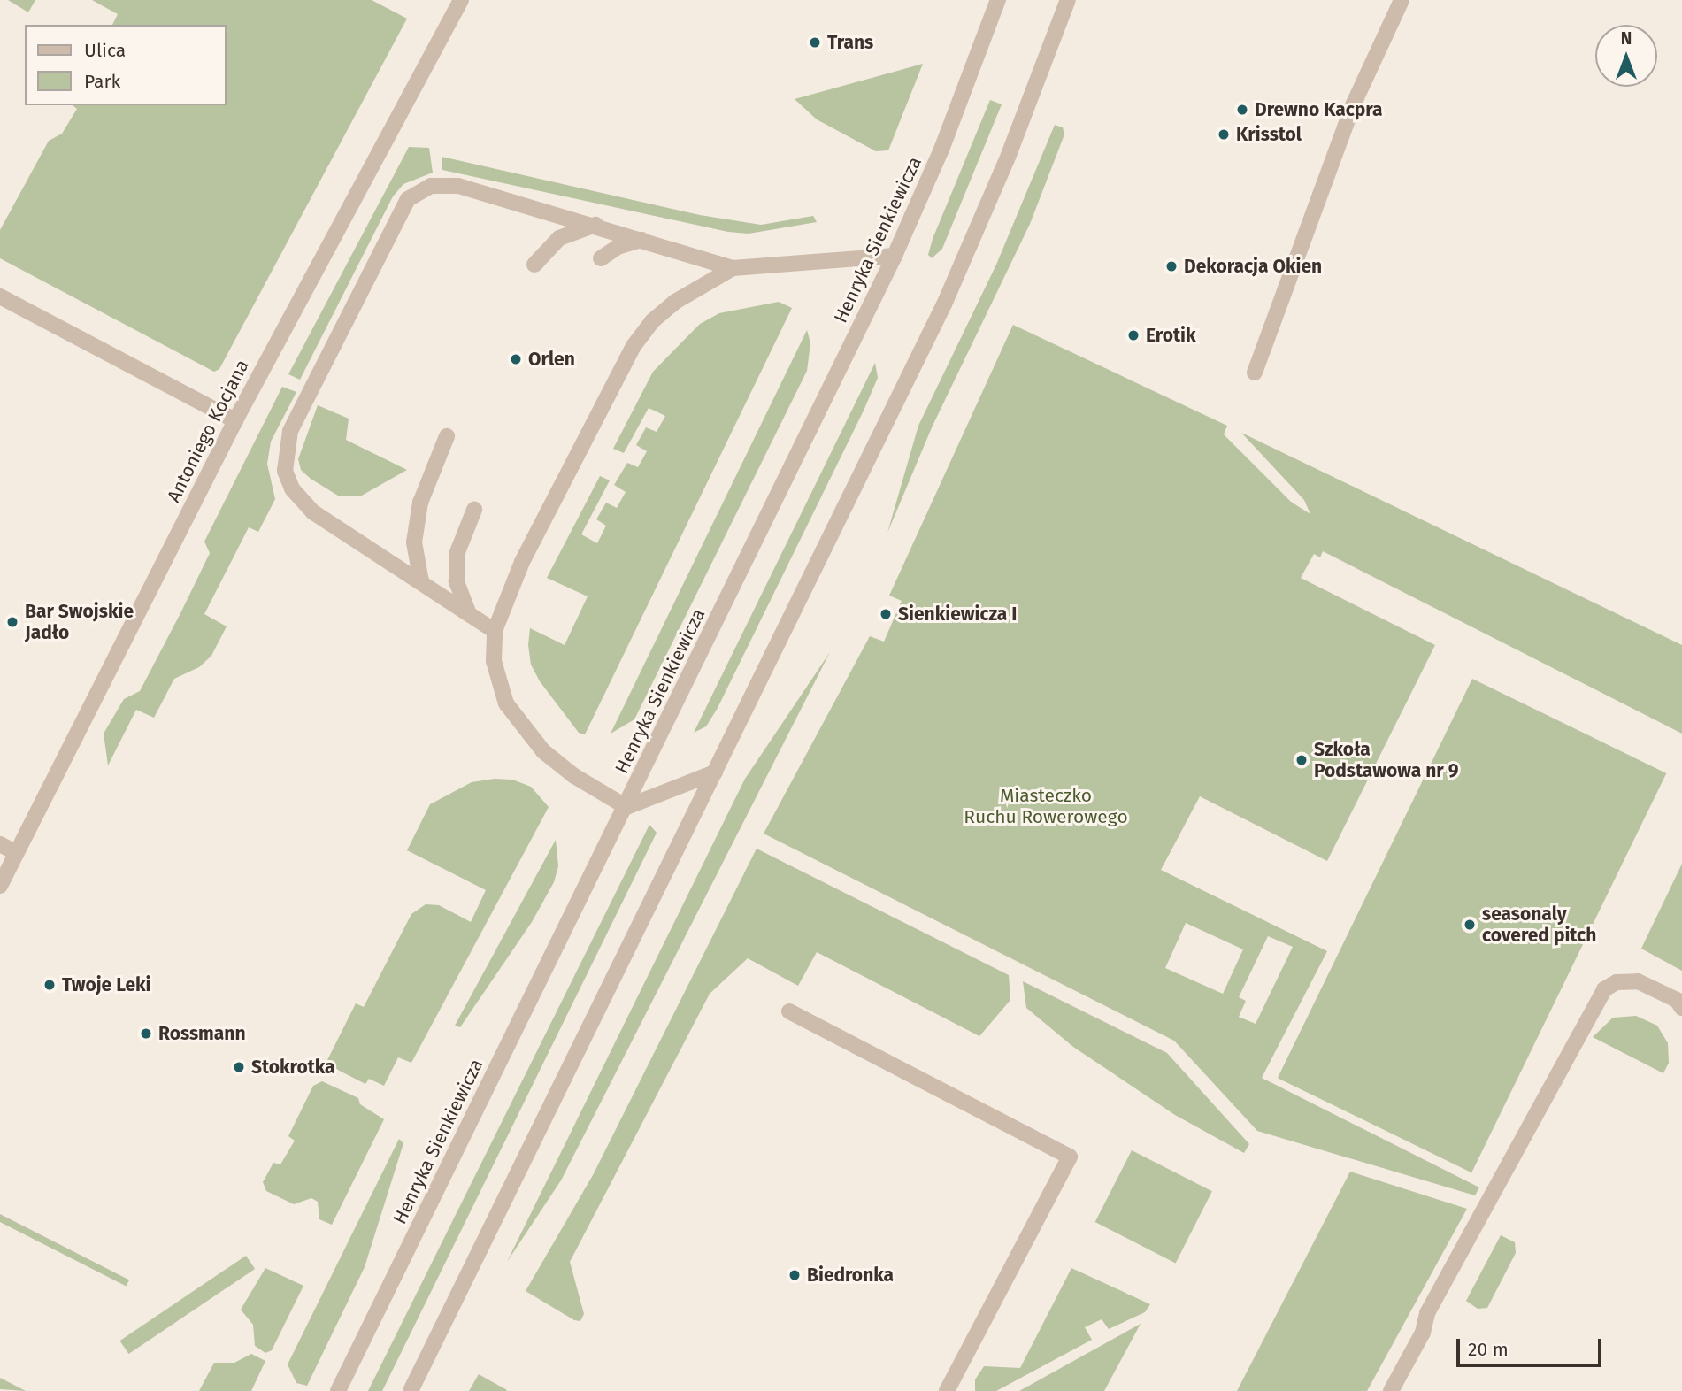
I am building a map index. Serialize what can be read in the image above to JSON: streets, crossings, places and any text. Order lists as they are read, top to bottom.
{
  "streets": {
    "street": ["Henryka Sienkiewicza", "Antoniego Kocjana"]
  },
  "parks": ["Miasteczko Ruchu Rowerowego"],
  "places": [
    "Trans",
    "Drewno Kacpra",
    "Krisstol",
    "Dekoracja Okien",
    "Erotik",
    "Orlen",
    "Sienkiewicza I",
    "Bar Swojskie Jadło",
    "Szkoła Podstawowa nr 9",
    "seasonaly covered pitch",
    "Twoje Leki",
    "Rossmann",
    "Stokrotka",
    "Biedronka"
  ],
  "legend": ["Ulica", "Park"],
  "scale_bar": "20 m",
  "north": "top"
}
